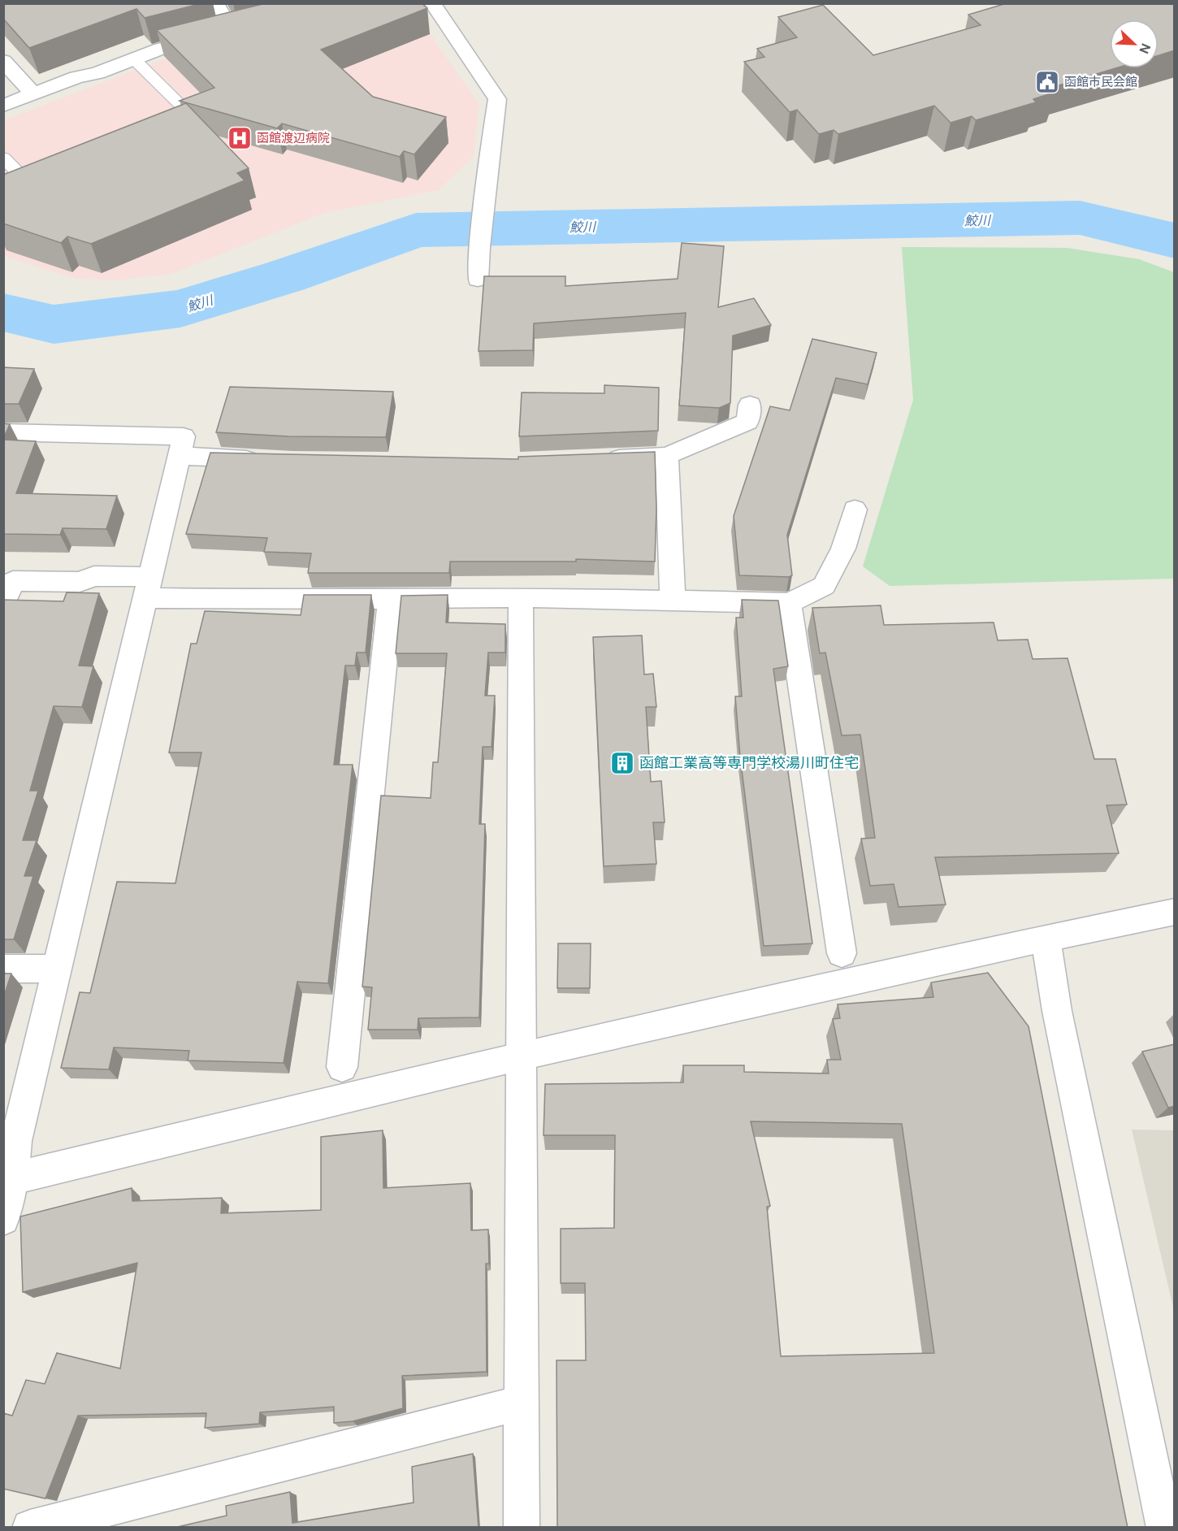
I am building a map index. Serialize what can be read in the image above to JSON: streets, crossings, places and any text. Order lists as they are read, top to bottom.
{
  "water": ["鮫川"],
  "places": {
    "public building": ["函館市民会館"],
    "hospital": ["函館渡辺病院"],
    "building": ["函館工業高等専門学校湯川町住宅"]
  },
  "north": "bottom right"
}
